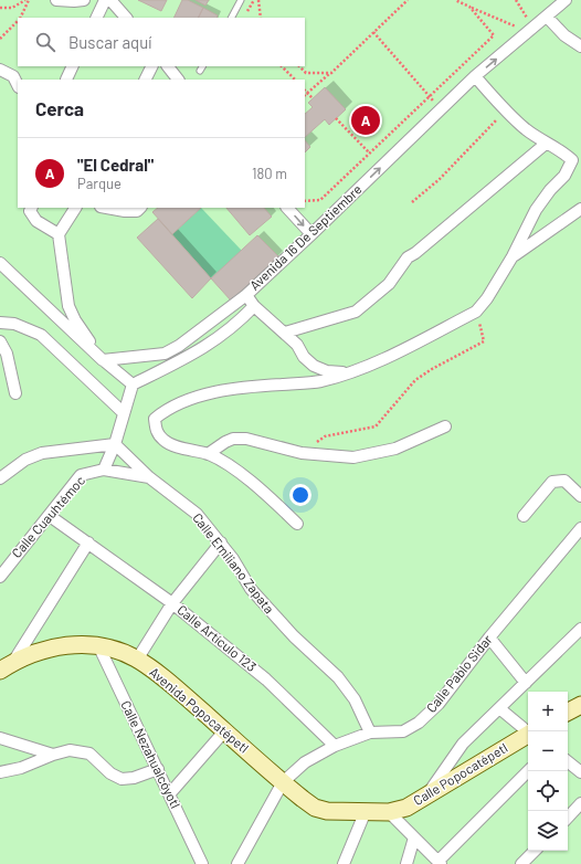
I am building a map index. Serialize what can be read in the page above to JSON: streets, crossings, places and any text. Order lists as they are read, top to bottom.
{
  "streets": {
    "street": [
      "Avenida 16 De Septiembre",
      "Calle Cuauhtémoc",
      "Calle Emiliano Zapata",
      "Calle Artículo 123",
      "Calle Pablo Sidar",
      "Avenida Popocatépetl",
      "Calle Nezahualcóyotl",
      "Calle Popocatépetl"
    ]
  },
  "crossings": [
    ["Calle Cuauhtémoc", "Calle Emiliano Zapata"],
    ["Calle Cuauhtémoc", "Calle Artículo 123"],
    ["Calle Emiliano Zapata", "Calle Pablo Sidar"],
    ["Calle Artículo 123", "Calle Pablo Sidar"],
    ["Calle Pablo Sidar", "Avenida Popocatépetl"],
    ["Avenida Popocatépetl", "Calle Nezahualcóyotl"],
    ["Avenida Popocatépetl", "Calle Popocatépetl"]
  ],
  "page": {
    "search": "Buscar aquí",
    "heading": "Cerca",
    "pins": "A",
    "list": [
      {
        "mark": "A",
        "name": "\"El Cedral\"",
        "note": "Parque",
        "value": "180 m"
      }
    ],
    "map_buttons": ["+", "−"]
  }
}
